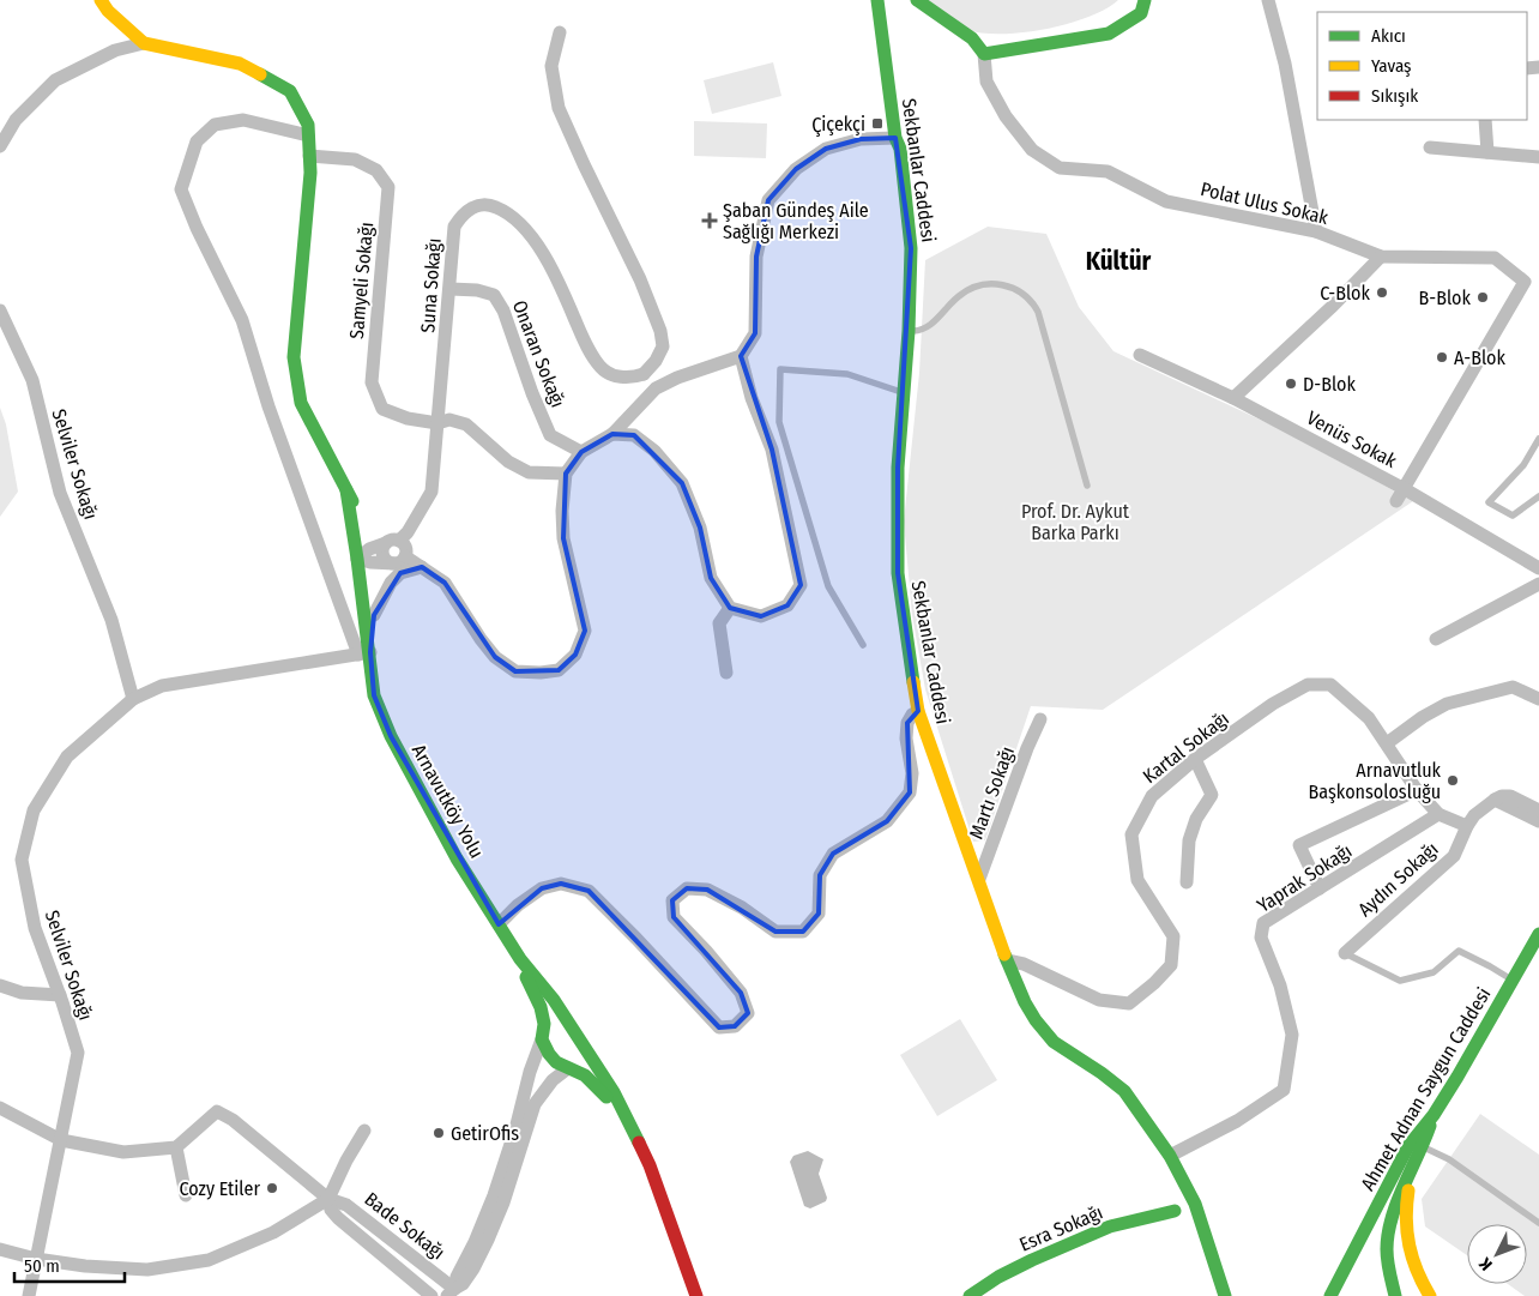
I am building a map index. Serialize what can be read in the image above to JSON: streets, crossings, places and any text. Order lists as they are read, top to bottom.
{
  "streets": {
    "main road": [
      "Sekbanlar Caddesi",
      "Arnavutköy Yolu",
      "Ahmet Adnan Saygun Caddesi",
      "Esra Sokağı"
    ],
    "street": [
      "Polat Ulus Sokak",
      "Samyeli Sokağı",
      "Suna Sokağı",
      "Onaran Sokağı",
      "Venüs Sokak",
      "Selviler Sokağı",
      "Kartal Sokağı",
      "Martı Sokağı",
      "Yaprak Sokağı",
      "Aydın Sokağı",
      "Bade Sokağı"
    ]
  },
  "crossings": [
    ["Sekbanlar Caddesi", "Kartal Sokağı"],
    ["Sekbanlar Caddesi", "Martı Sokağı"],
    ["Sekbanlar Caddesi", "Yaprak Sokağı"],
    ["Polat Ulus Sokak", "Venüs Sokak"],
    ["Samyeli Sokağı", "Suna Sokağı"],
    ["Suna Sokağı", "Onaran Sokağı"],
    ["Selviler Sokağı", "Arnavutköy Yolu"],
    ["Kartal Sokağı", "Yaprak Sokağı"],
    ["Kartal Sokağı", "Aydın Sokağı"]
  ],
  "districts": ["Kültür"],
  "parks": ["Prof. Dr. Aykut Barka Parkı"],
  "places": {
    "transit": ["Çiçekçi"],
    "health": ["Şaban Gündeş Aile Sağlığı Merkezi"],
    "other": [
      "C-Blok",
      "B-Blok",
      "A-Blok",
      "D-Blok",
      "Arnavutluk Başkonsolosluğu",
      "GetirOfis",
      "Cozy Etiler"
    ]
  },
  "legend": ["Akıcı", "Yavaş", "Sıkışık"],
  "scale_bar": "50 m",
  "north": "bottom left"
}
